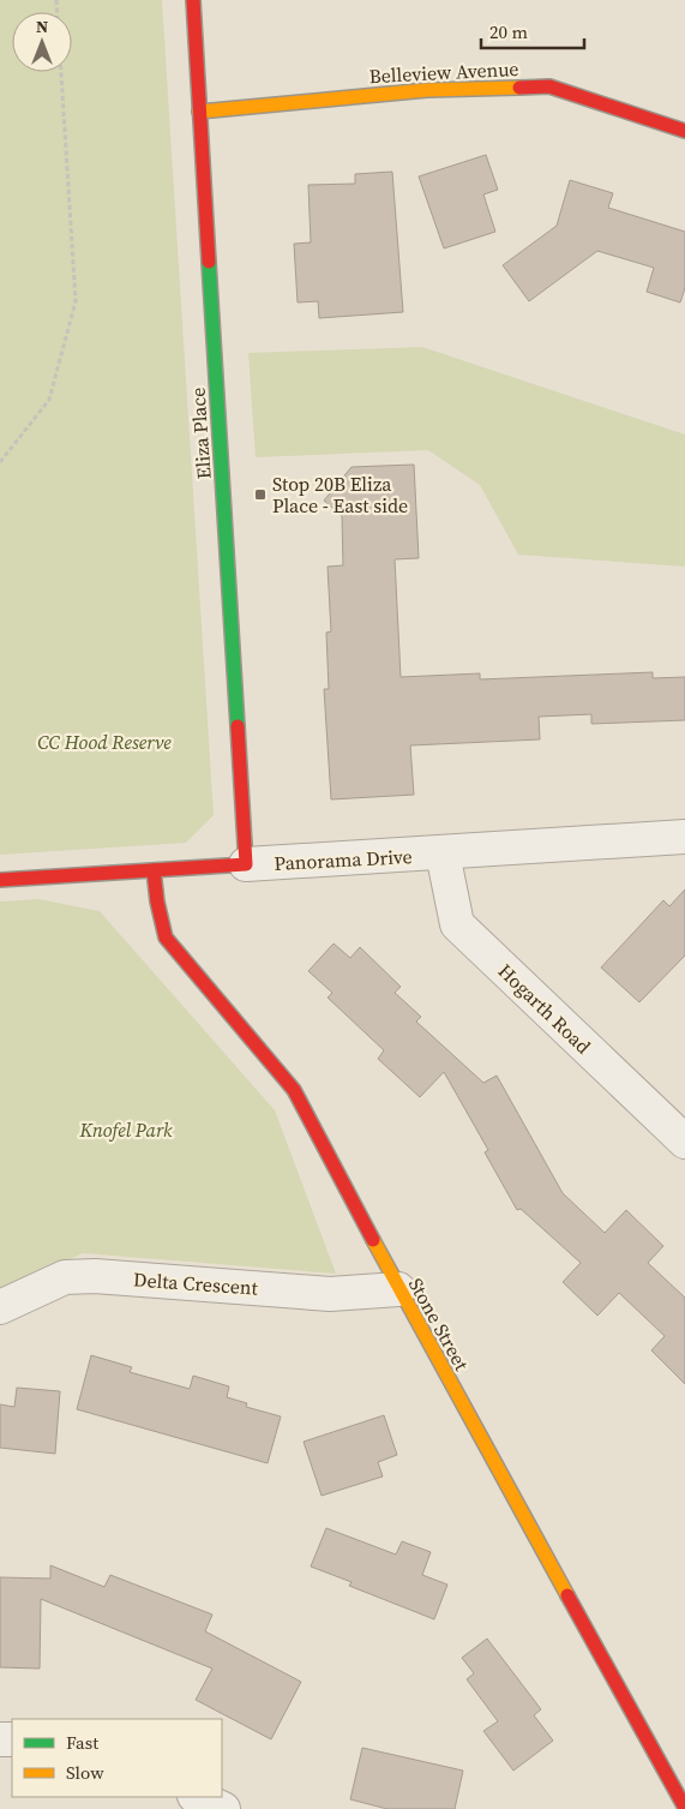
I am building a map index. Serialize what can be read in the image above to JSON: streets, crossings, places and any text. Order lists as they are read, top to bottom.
{
  "streets": {
    "street": [
      "Belleview Avenue",
      "Eliza Place",
      "Panorama Drive",
      "Hogarth Road",
      "Delta Crescent",
      "Stone Street"
    ]
  },
  "crossings": [
    ["Belleview Avenue", "Eliza Place"],
    ["Eliza Place", "Panorama Drive"],
    ["Panorama Drive", "Hogarth Road"],
    ["Panorama Drive", "Stone Street"],
    ["Delta Crescent", "Stone Street"]
  ],
  "parks": ["CC Hood Reserve", "Knofel Park"],
  "places": {
    "transit": ["Stop 20B Eliza Place - East side"]
  },
  "legend": ["Fast", "Slow"],
  "scale_bar": "20 m",
  "north": "top"
}
